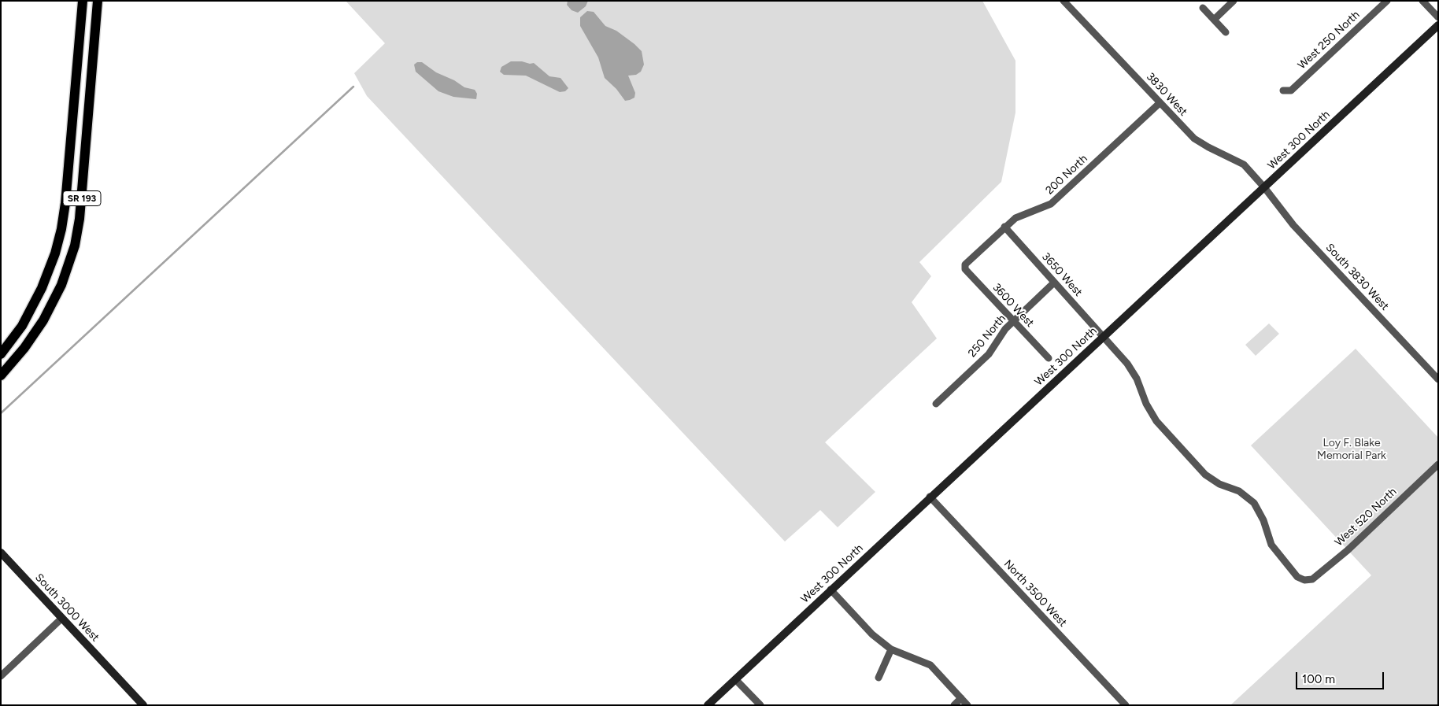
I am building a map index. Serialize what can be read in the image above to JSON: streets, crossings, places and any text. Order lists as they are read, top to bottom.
{
  "streets": {
    "main road": ["West 300 North", "SR 193", "South 3000 West"],
    "street": [
      "West 250 North",
      "3830 West",
      "200 North",
      "3650 West",
      "South 3830 West",
      "3600 West",
      "250 North",
      "West 520 North",
      "North 3500 West"
    ]
  },
  "crossings": [
    ["3830 West", "West 300 North"],
    ["3830 West", "200 North"],
    ["3830 West", "South 3830 West"],
    ["West 300 North", "3650 West"],
    ["West 300 North", "South 3830 West"],
    ["West 300 North", "North 3500 West"],
    ["200 North", "3650 West"],
    ["200 North", "3600 West"],
    ["3650 West", "250 North"],
    ["3650 West", "West 520 North"],
    ["3600 West", "250 North"]
  ],
  "parks": ["Loy F. Blake Memorial Park"],
  "scale_bar": "100 m"
}
